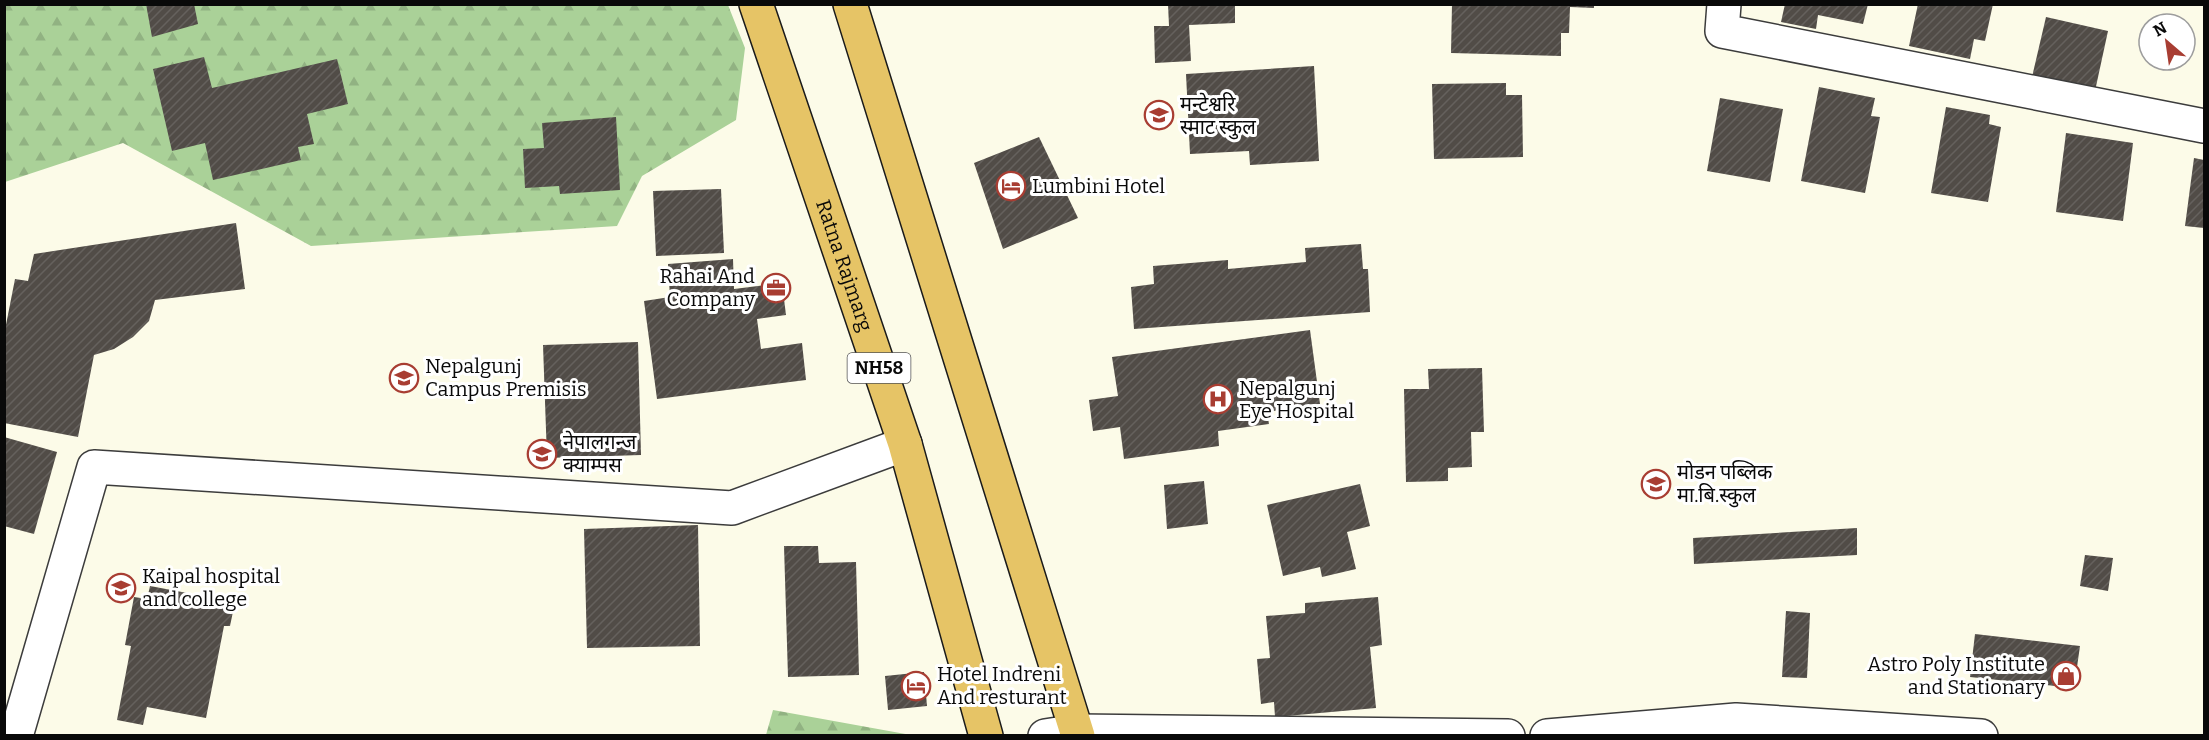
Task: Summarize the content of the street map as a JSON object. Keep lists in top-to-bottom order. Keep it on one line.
{"streets":{"highway":["Ratna Rajmarg","NH58"]},"places":{"school or university":["मन्टेश्वरि स्माट स्कुल","Nepalgunj Campus Premisis","नेपालगन्ज क्याम्पस","माेडन पब्लिक मा.बि.स्कुल","Kaipal hospital and college"],"hotel":["Lumbini Hotel","Hotel Indreni And resturant"],"office":["Rahai And Company"],"hospital":["Nepalgunj Eye Hospital"],"shop":["Astro Poly Institute and Stationary"]},"north":"top left"}
